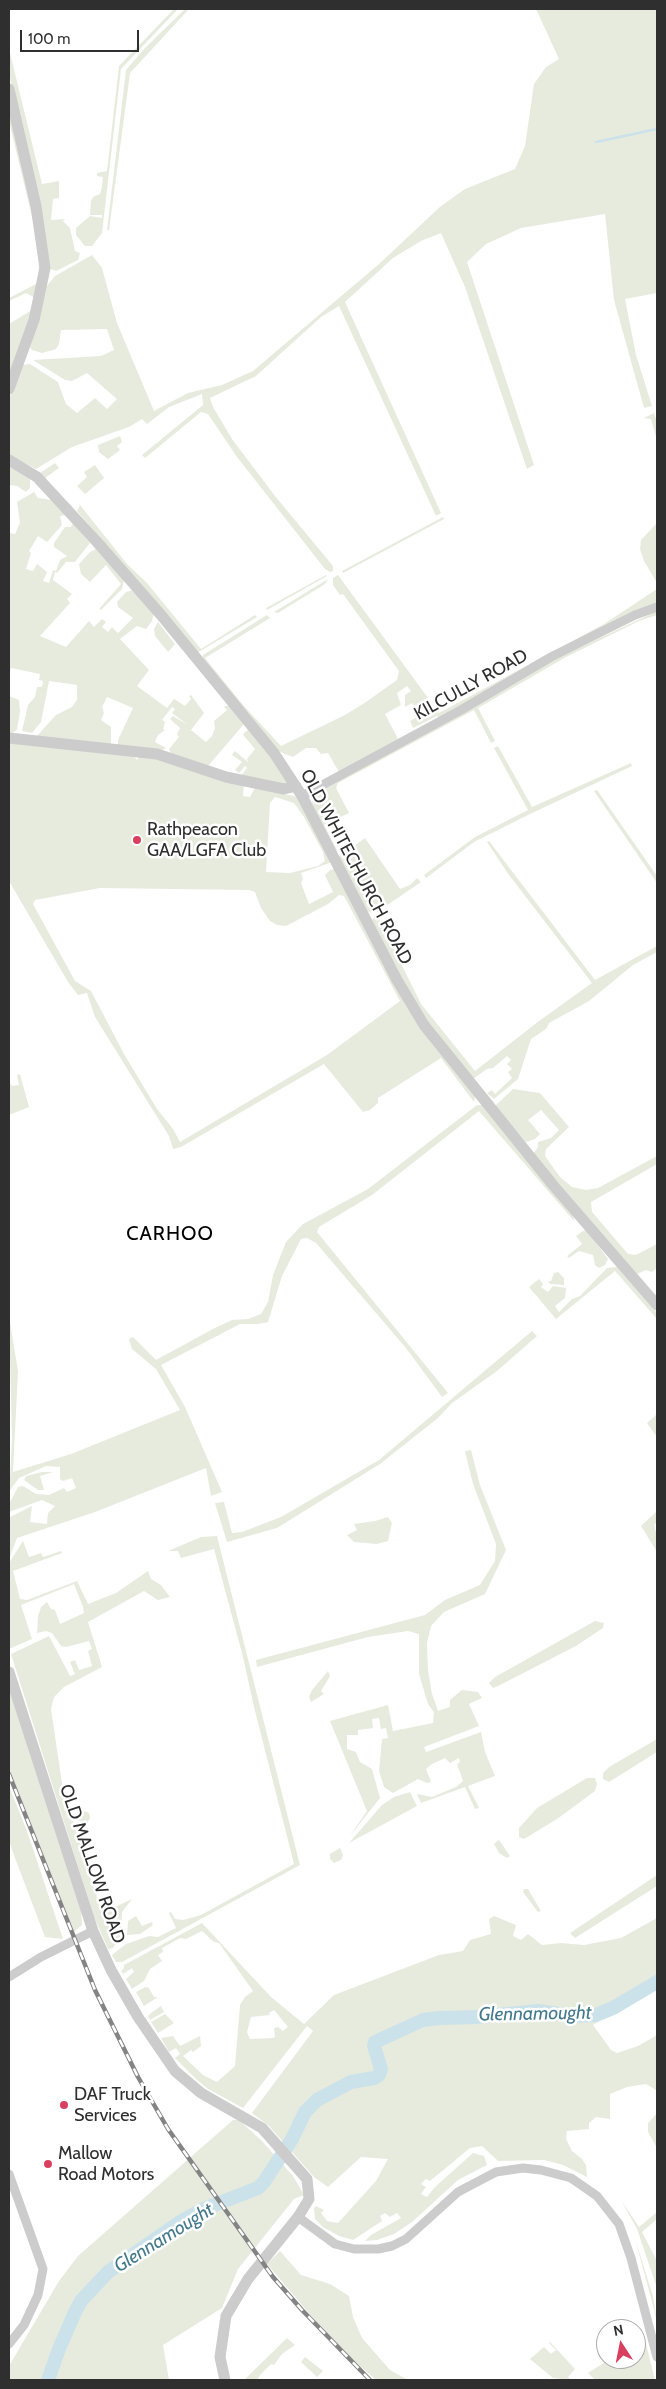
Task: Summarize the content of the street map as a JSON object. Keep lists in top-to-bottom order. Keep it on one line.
{"streets":{"street":["KILCULLY ROAD","OLD WHITECHURCH ROAD","OLD MALLOW ROAD"]},"crossings":[["KILCULLY ROAD","OLD WHITECHURCH ROAD"]],"districts":["CARHOO"],"water":["Glennamought"],"places":["Rathpeacon GAA/LGFA Club","DAF Truck Services","Mallow Road Motors"],"scale_bar":"100 m","north":"top"}
